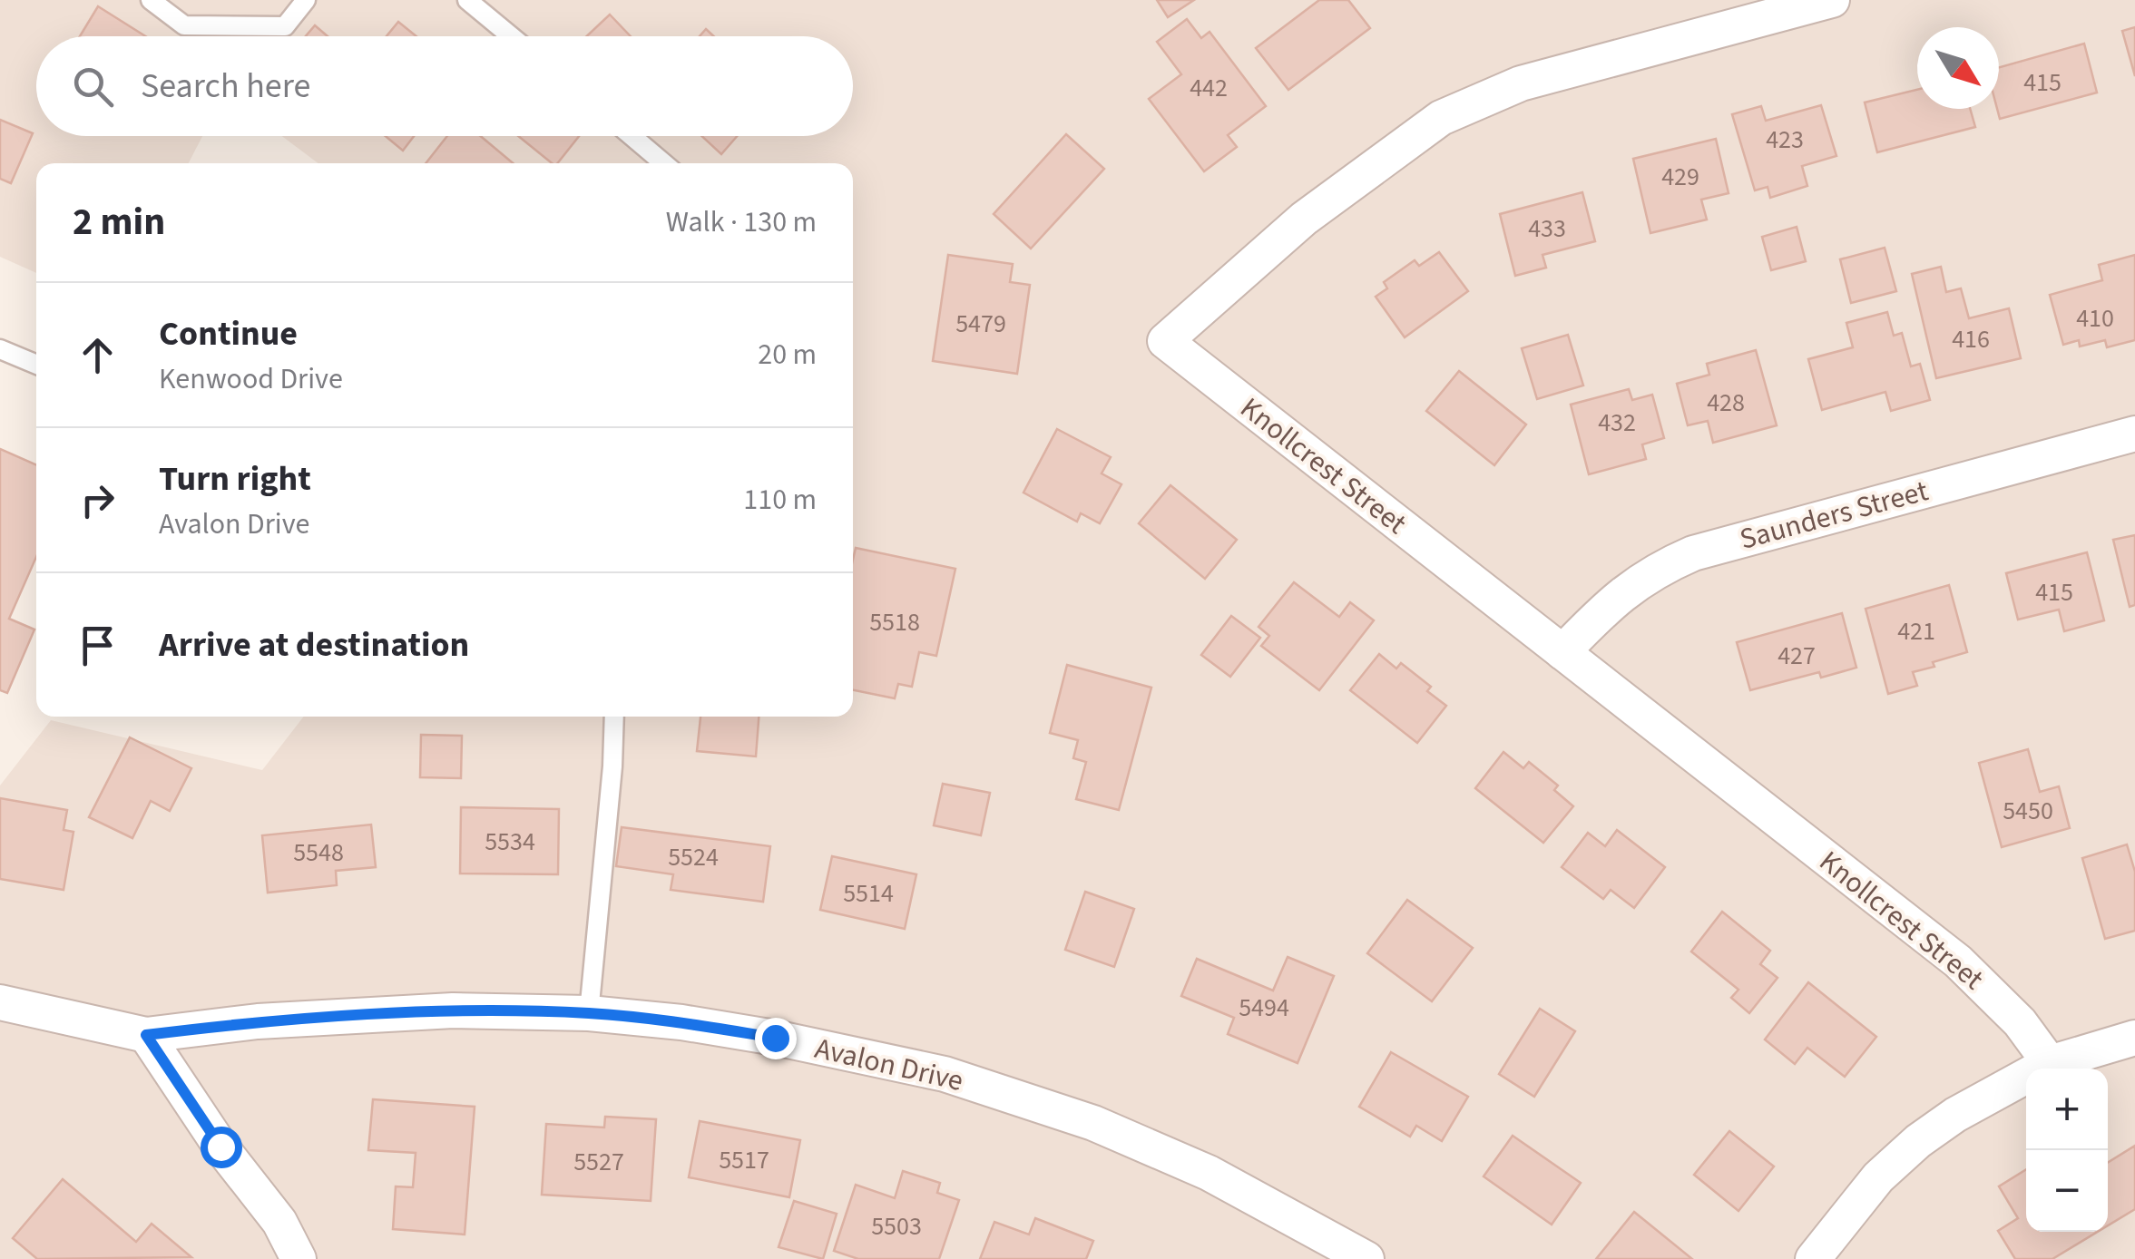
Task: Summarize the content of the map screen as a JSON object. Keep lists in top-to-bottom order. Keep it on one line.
{"streets":{"street":["Knollcrest Street","Saunders Street","Avalon Drive"]},"crossings":[["Knollcrest Street","Saunders Street"]],"house_numbers":["415","442","423","429","433","410","5479","416","428","432","415","5518","421","427","5450","5534","5548","5524","5514","5494","5517","5527","5503"],"north":"bottom right","page":{"search":"Search here","heading":["2 min","Walk · 130 m"],"list":[["Continue","Kenwood Drive","20 m"],["Turn right","Avalon Drive","110 m"],"Arrive at destination"],"map_buttons":["+","−"]}}
